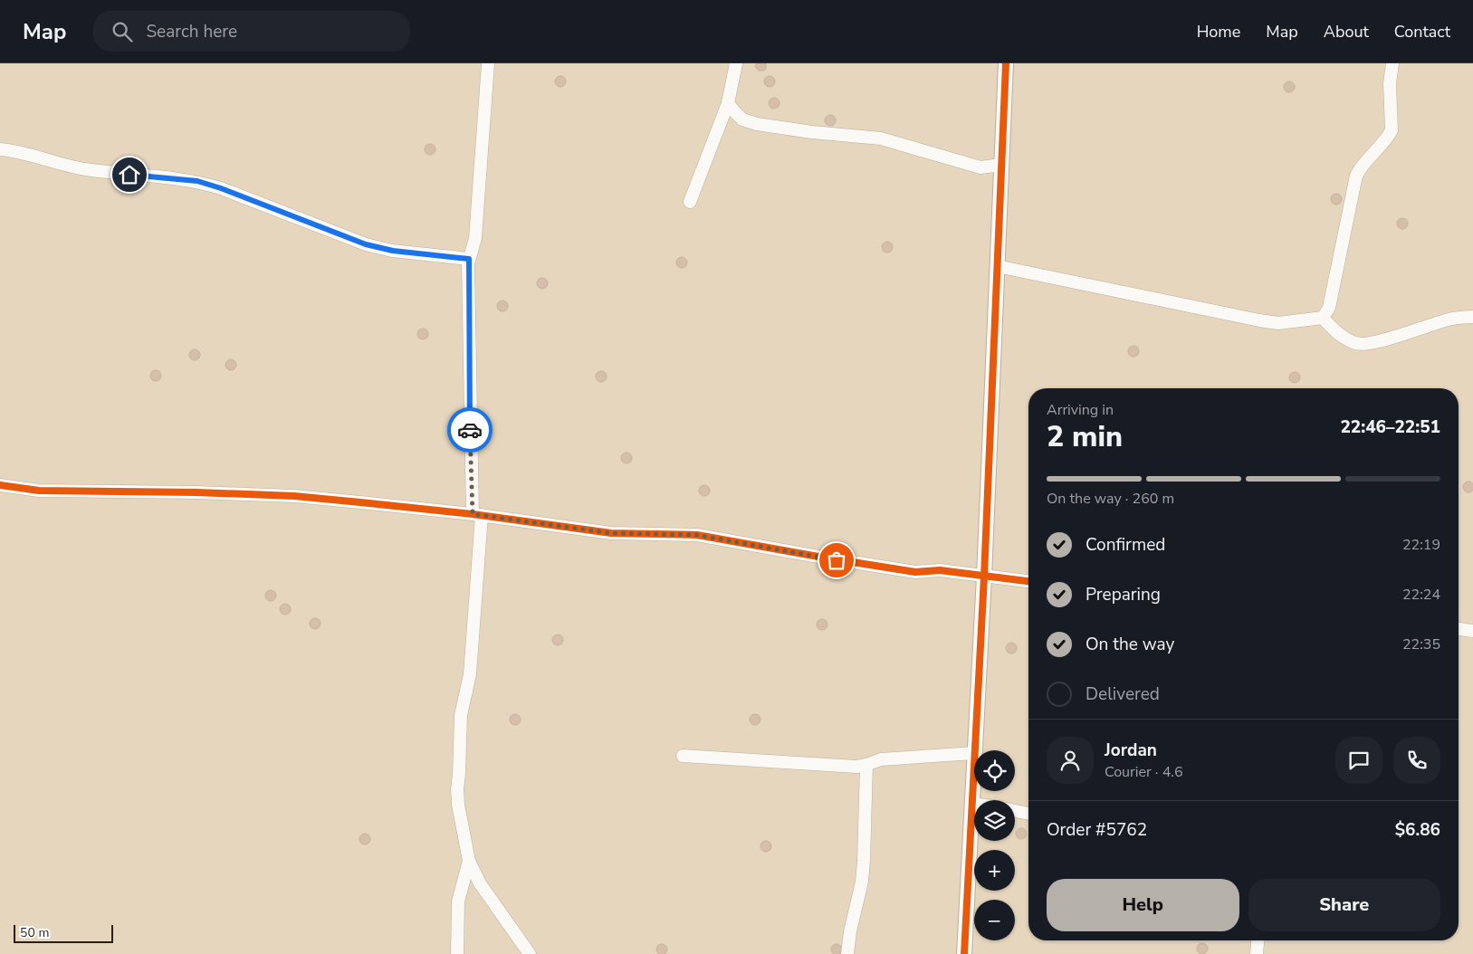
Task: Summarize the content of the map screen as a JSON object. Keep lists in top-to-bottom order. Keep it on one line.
{"scale_bar":"50 m","page":{"header":"Map","search":"Search here","nav":["Home","Map","About","Contact"],"heading":["2 min","Arriving in","22:46–22:51"],"panel":["Jordan","Courier · 4.6","Order #5762","$6.86"],"bar":"On the way · 260 m","list":[["Confirmed","22:19"],["Preparing","22:24"],["On the way","22:35"],"Delivered"],"map_buttons":["+","−"],"buttons":["Help","Share"],"scale":"50 m"}}
